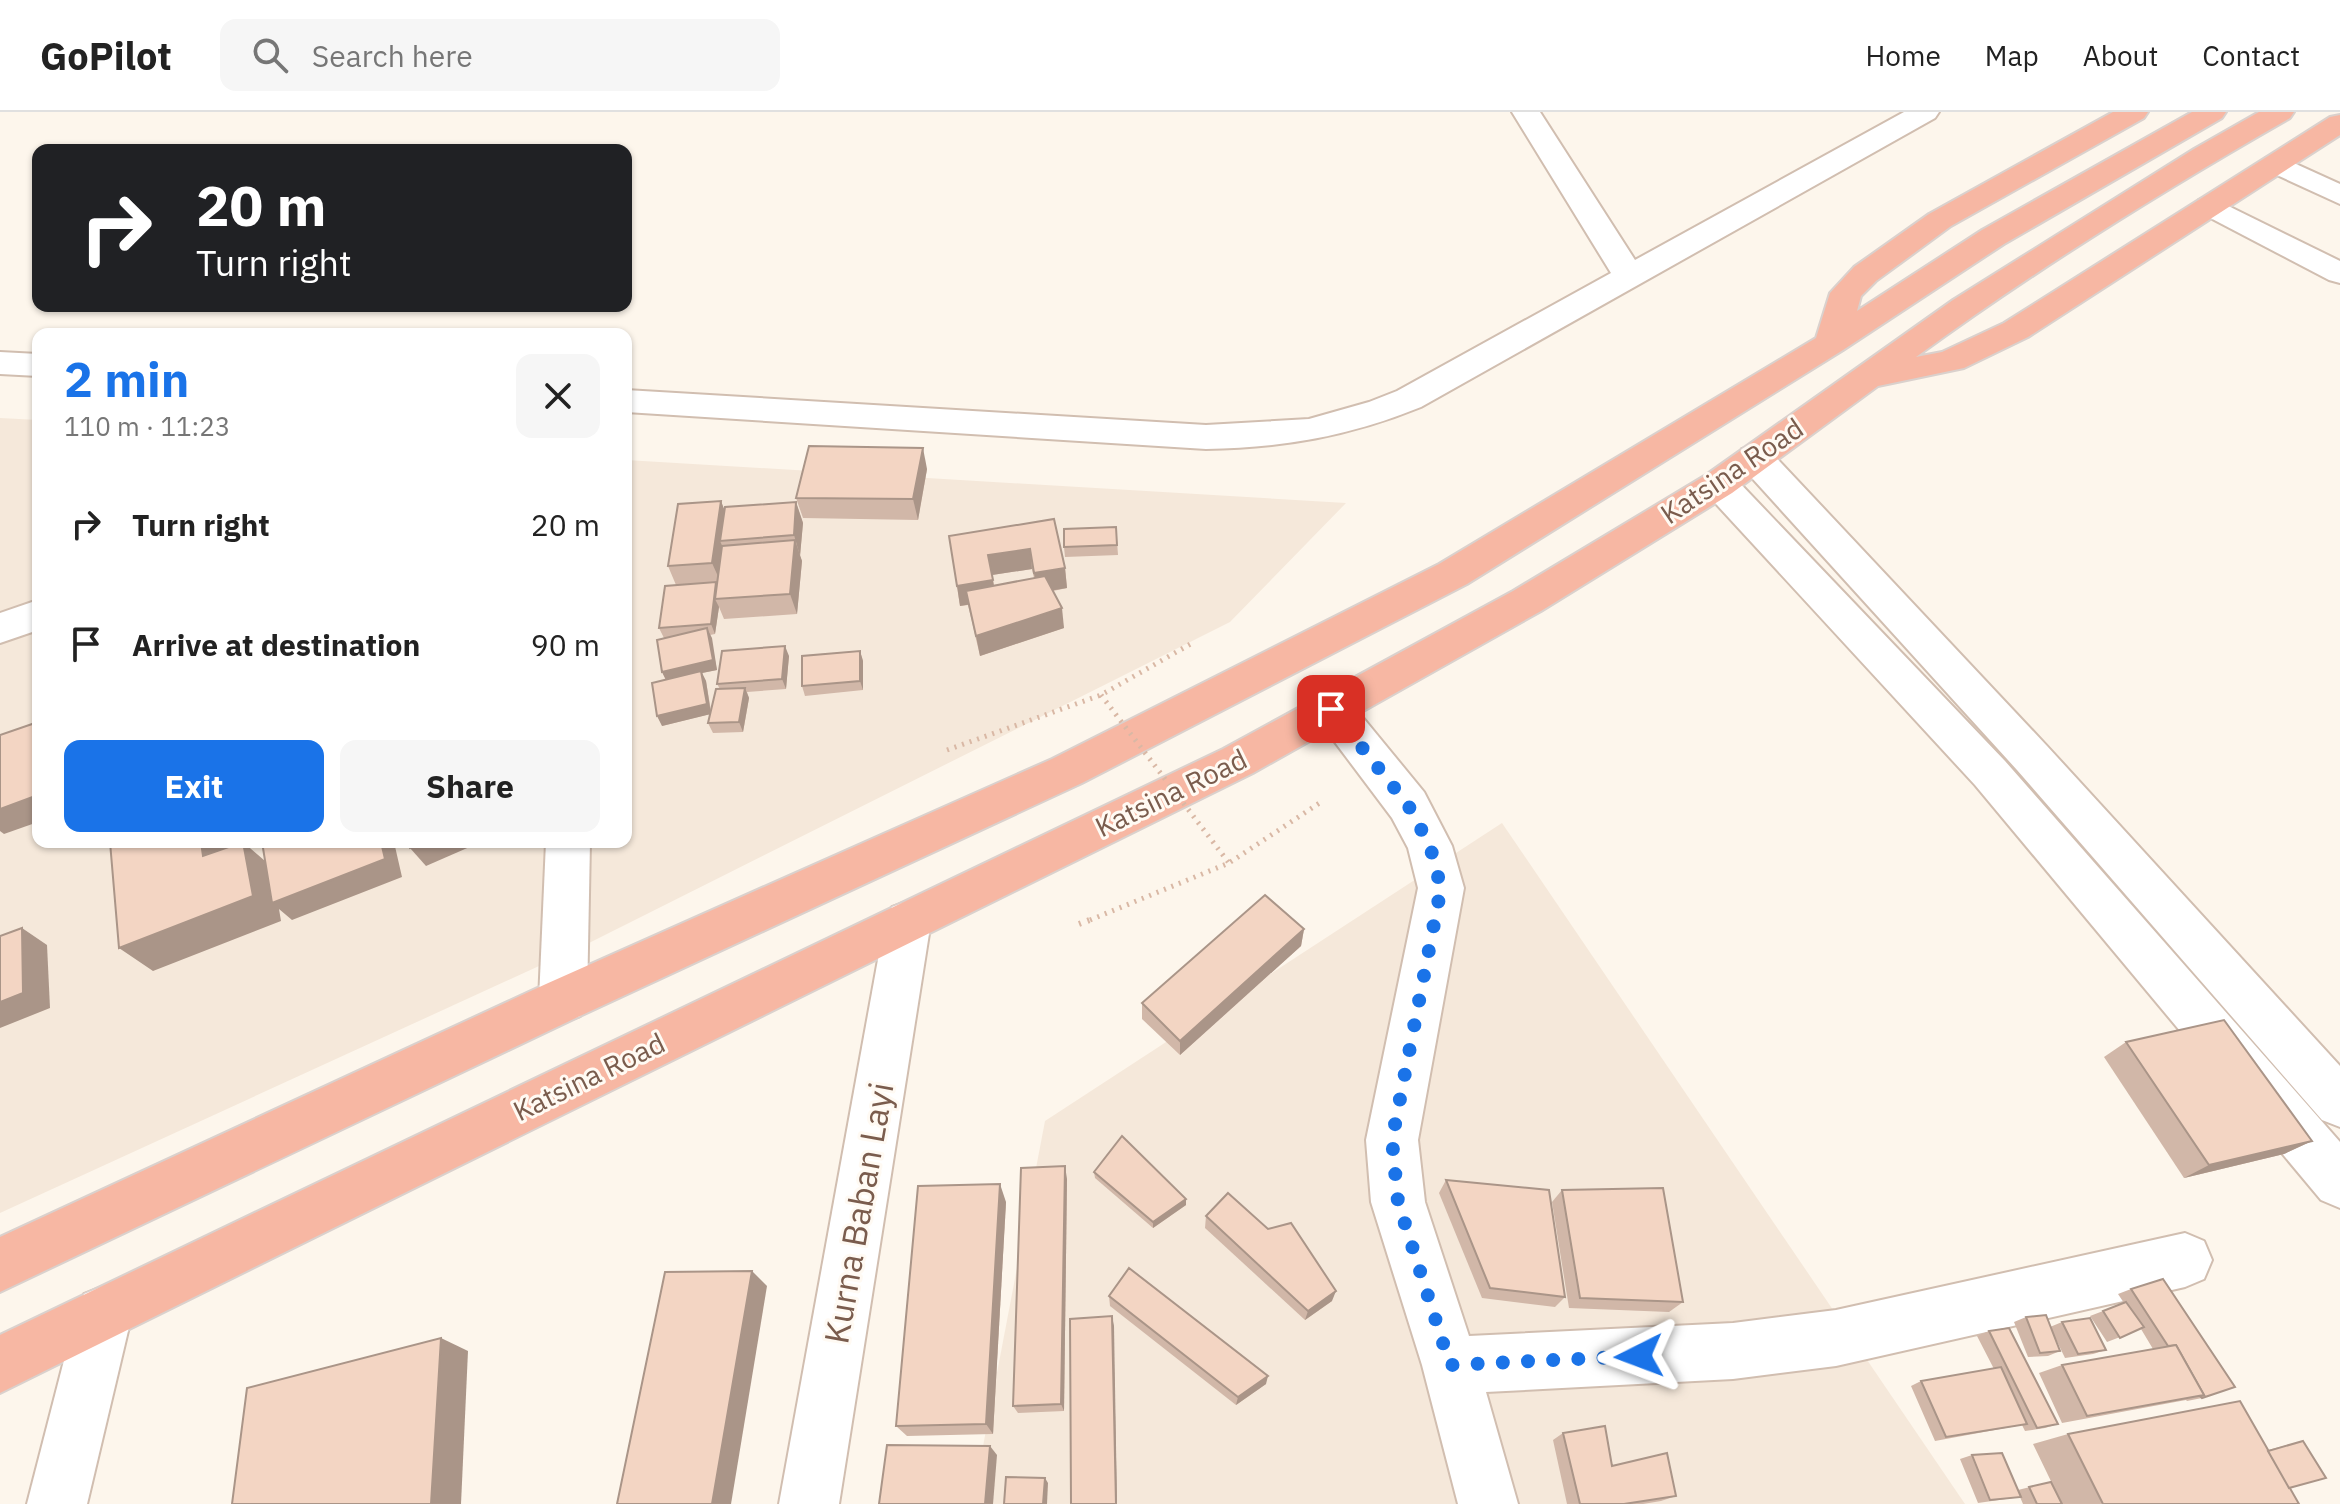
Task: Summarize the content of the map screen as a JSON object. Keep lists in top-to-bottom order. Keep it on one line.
{"streets":{"highway":["Katsina Road"],"street":["Kurna Baban Layi"]},"crossings":[["Katsina Road","Kurna Baban Layi"]],"page":{"header":"GoPilot","search":"Search here","nav":["Home","Map","About","Contact"],"turn":["20 m","Turn right"],"heading":["2 min","110 m · 11:23"],"list":[{"name":"Turn right","value":"20 m"},{"name":"Arrive at destination","value":"90 m"}],"buttons":["Exit","Share"]}}
